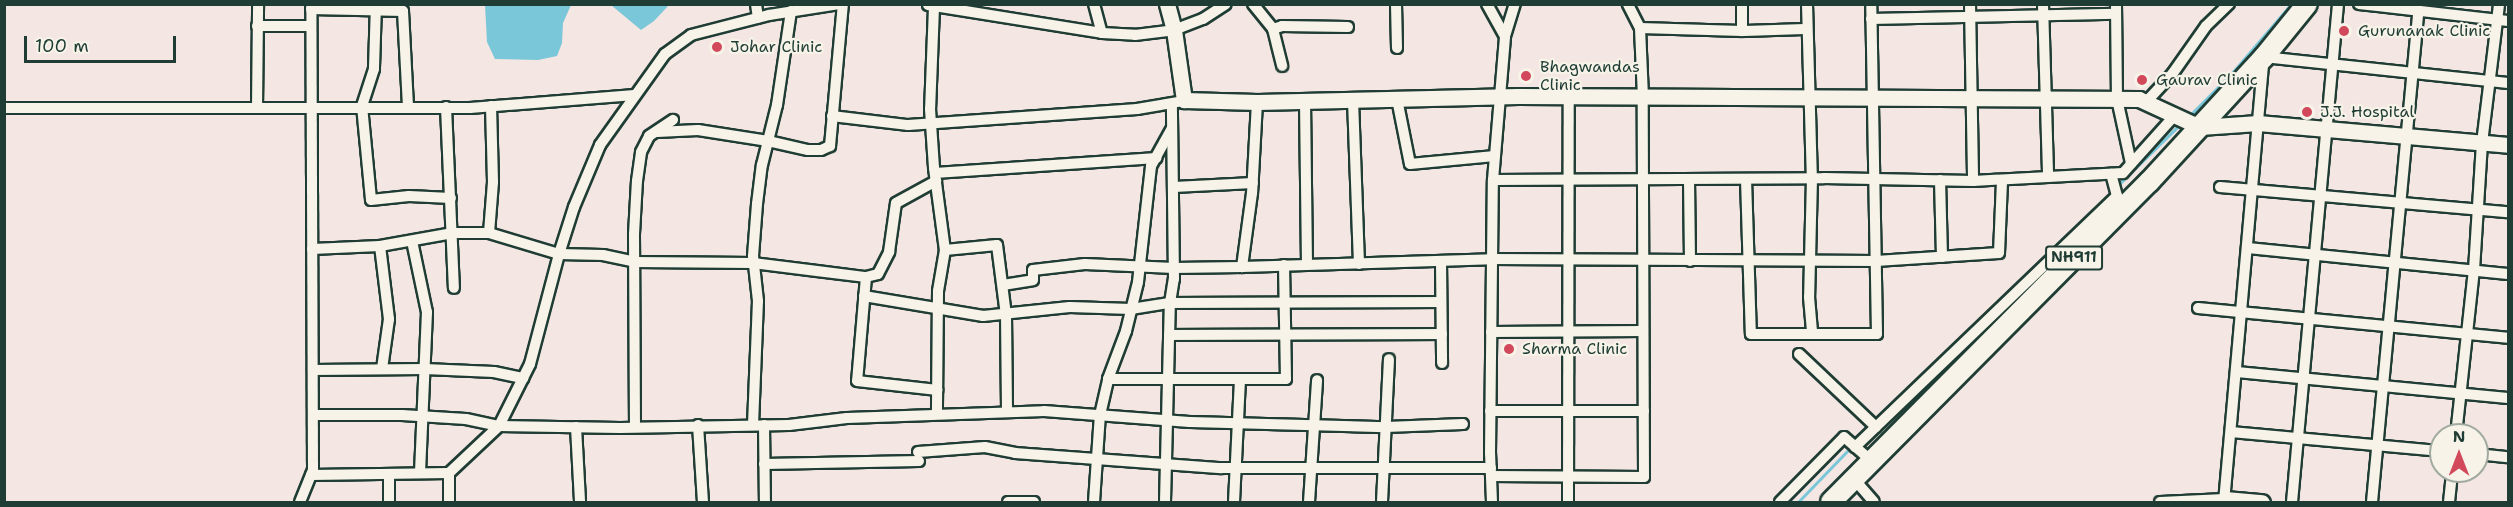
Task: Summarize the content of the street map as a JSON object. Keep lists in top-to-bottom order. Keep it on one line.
{"streets":{"highway":["NH911"]},"places":["Gurunanak Clinic","Johar Clinic","Bhagwandas Clinic","Gaurav Clinic","J.J. Hospital","Sharma Clinic"],"scale_bar":"100 m","north":"top"}
